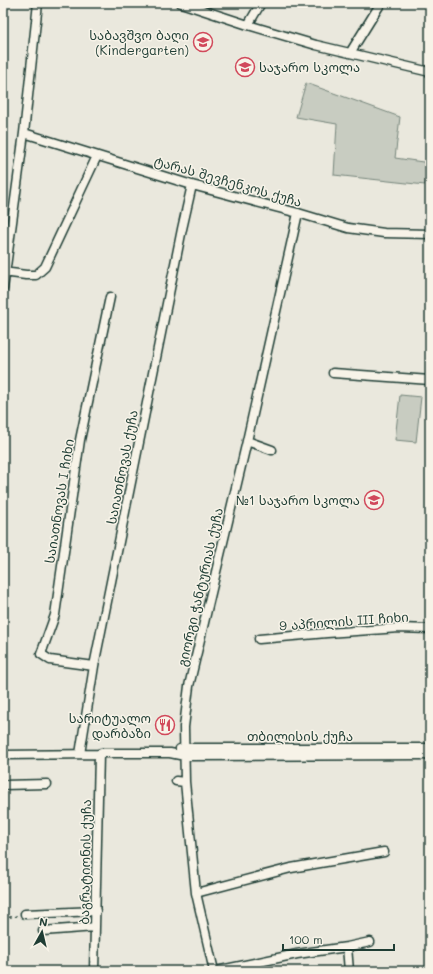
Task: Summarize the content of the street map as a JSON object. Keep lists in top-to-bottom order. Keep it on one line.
{"streets":{"street":["ტარას შევჩენკოს ქუჩა","საიათნოვას ქუჩა","საიათნოვას I ჩიხი","გიორგი ჭანტურიას ქუჩა","9 აპრილის III ჩიხი","თბილისის ქუჩა","ბაგრატიონის ქუჩა"]},"crossings":[["ტარას შევჩენკოს ქუჩა","საიათნოვას ქუჩა"],["ტარას შევჩენკოს ქუჩა","გიორგი ჭანტურიას ქუჩა"],["საიათნოვას ქუჩა","საიათნოვას I ჩიხი"],["საიათნოვას ქუჩა","თბილისის ქუჩა"],["გიორგი ჭანტურიას ქუჩა","თბილისის ქუჩა"],["თბილისის ქუჩა","ბაგრატიონის ქუჩა"]],"places":{"school or university":["საბავშვო ბაღი (Kindergarten)","საჯარო სკოლა","№1 საჯარო სკოლა"],"restaurant":["სარიტუალო დარბაზი"]},"scale_bar":"100 m","north":"top"}
